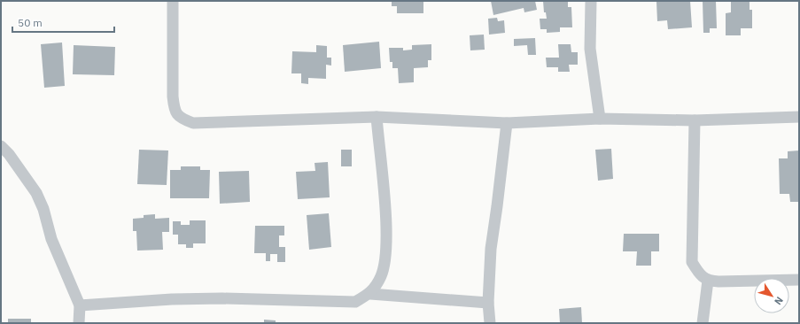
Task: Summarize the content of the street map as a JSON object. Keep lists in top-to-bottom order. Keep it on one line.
{"scale_bar":"50 m","north":"bottom right"}
